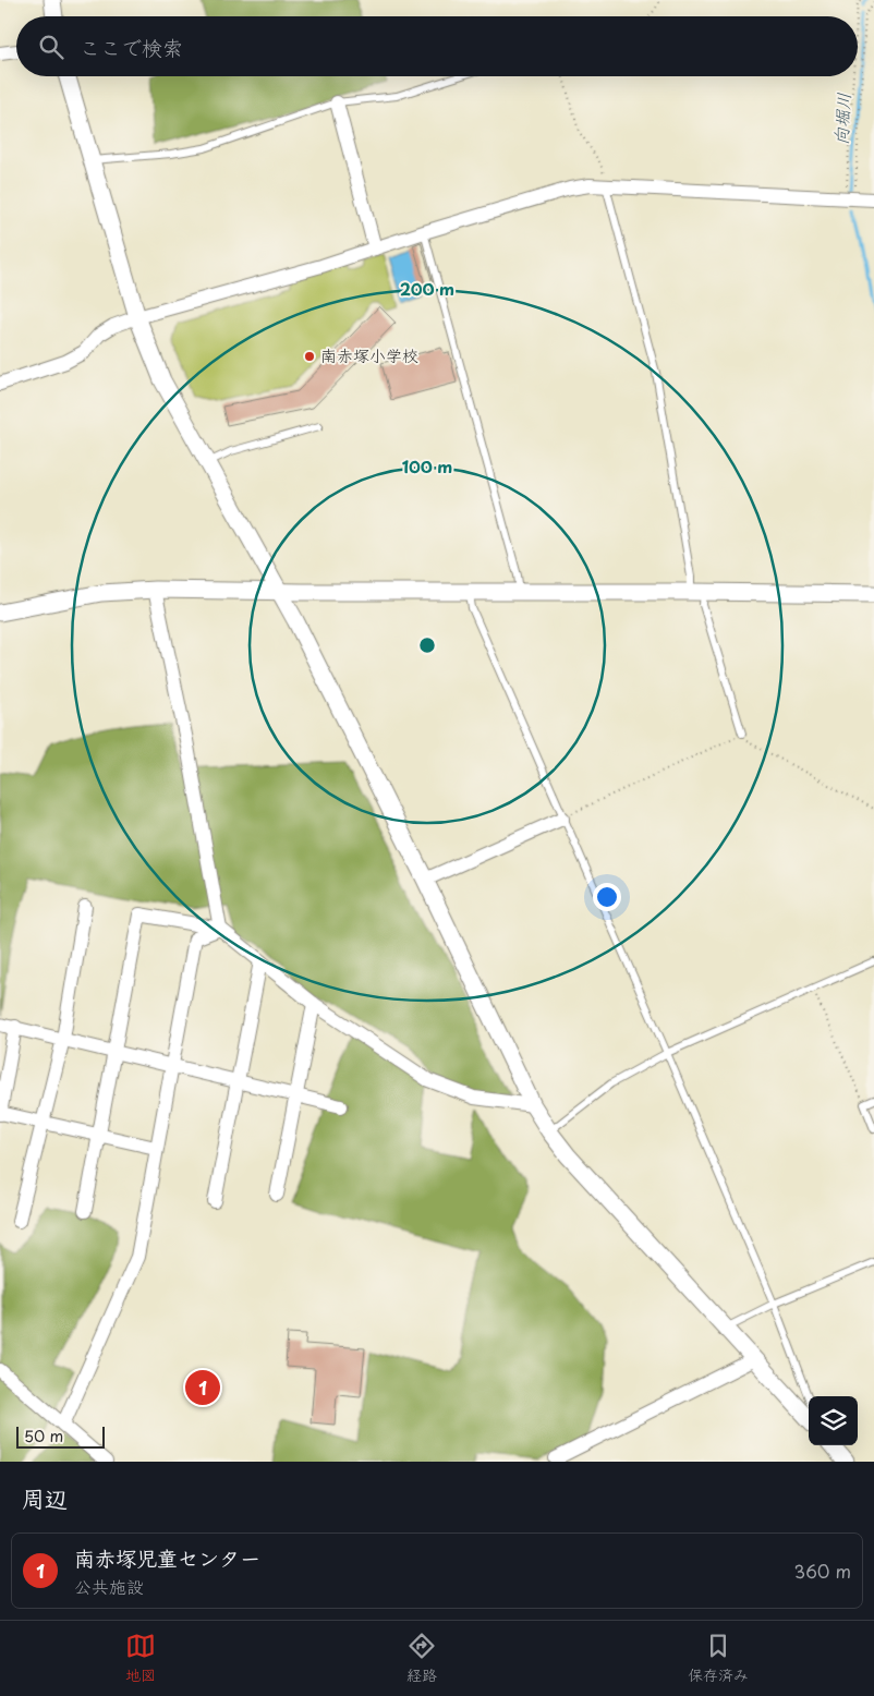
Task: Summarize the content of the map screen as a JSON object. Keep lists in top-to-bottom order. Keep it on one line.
{"water":["向堀川"],"places":["南赤塚小学校"],"scale_bar":"50 m","page":{"search":"ここで検索","pins":"1","scale":"50 m","heading":"周辺","list":[{"mark":"1","name":"南赤塚児童センター","note":"公共施設","value":"360 m"}],"nav":["地図","経路","保存済み"]},"rings":["200 m","100 m"]}
